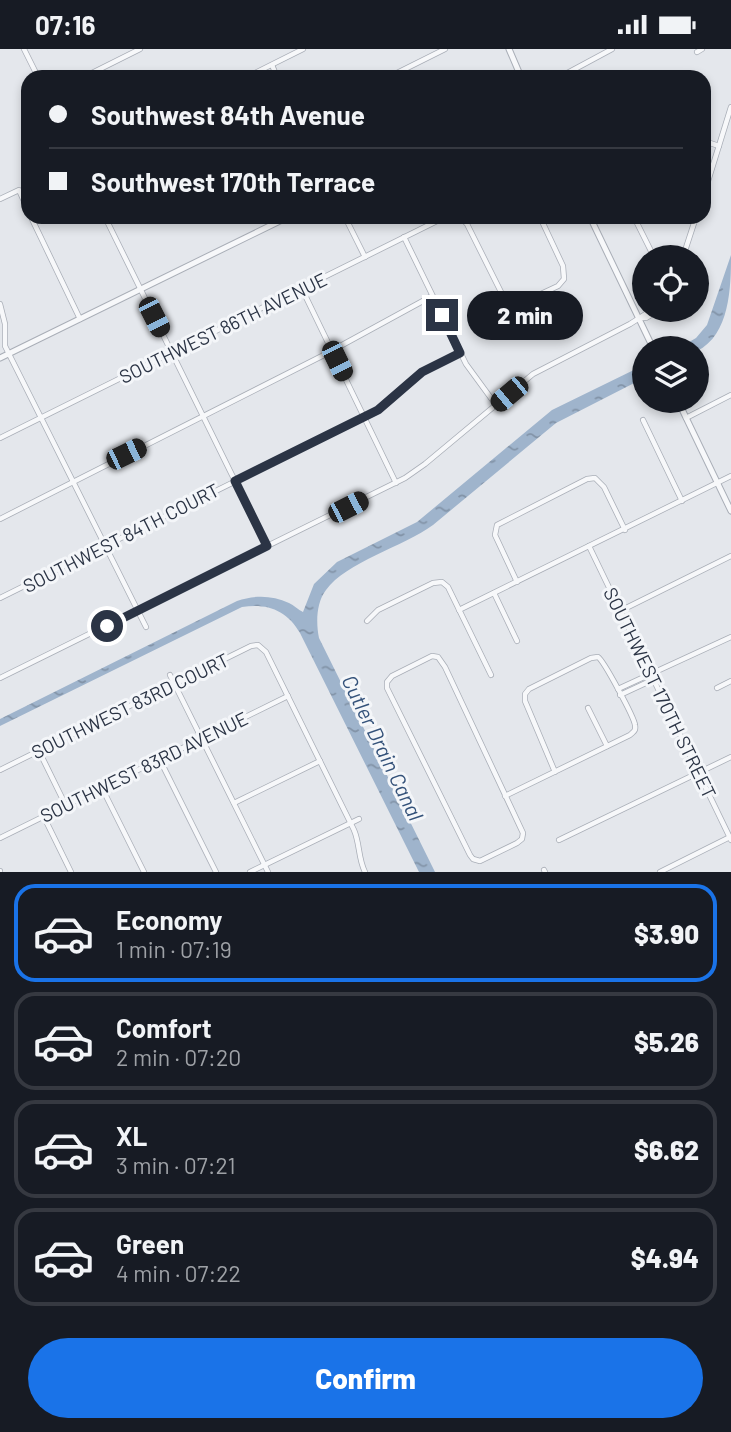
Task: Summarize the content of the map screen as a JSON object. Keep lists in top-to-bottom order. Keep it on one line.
{"streets":{"street":["SOUTHWEST 86TH AVENUE","SOUTHWEST 84TH COURT","SOUTHWEST 170TH STREET","SOUTHWEST 83RD COURT","SOUTHWEST 83RD AVENUE"]},"crossings":[["SOUTHWEST 83RD COURT","SOUTHWEST 83RD AVENUE"]],"water":["Cutler Drain Canal"],"page":{"status":"07:16","banner":["Southwest 84th Avenue","Southwest 170th Terrace"],"bubble":"2 min","list":[{"name":"Economy","note":"1 min · 07:19","value":"$3.90"},{"name":"Comfort","note":"2 min · 07:20","value":"$5.26"},{"name":"XL","note":"3 min · 07:21","value":"$6.62"},{"name":"Green","note":"4 min · 07:22","value":"$4.94"}],"buttons":"Confirm"}}
